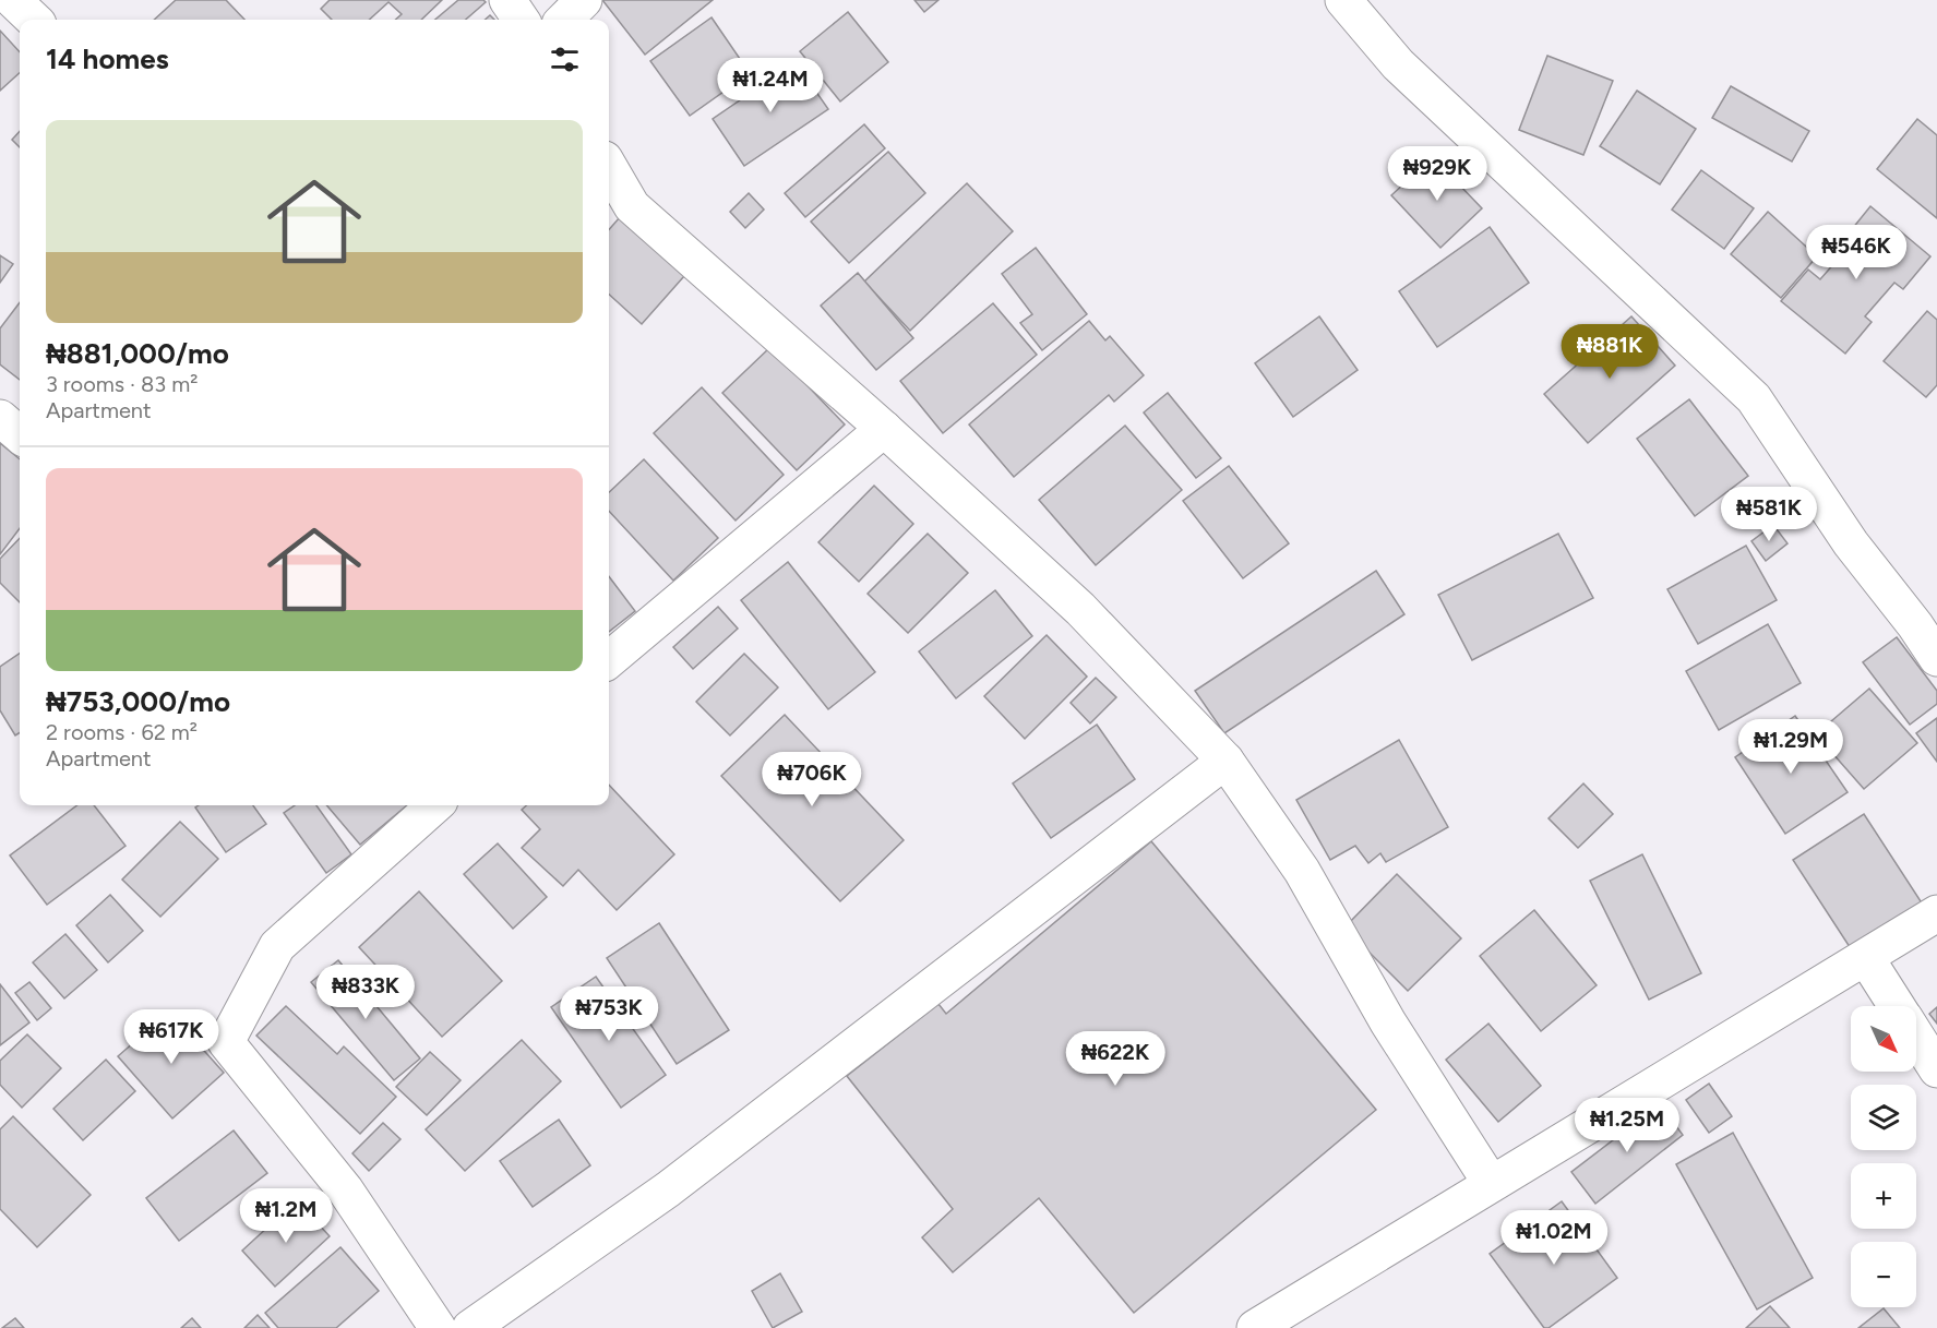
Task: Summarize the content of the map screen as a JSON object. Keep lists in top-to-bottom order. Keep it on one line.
{"north":"bottom right","page":{"heading":"14 homes","price":["₦1.24M","₦929K","₦546K","₦881K","₦581K","₦1.29M","₦706K","₦833K","₦753K","₦617K","₦622K","₦1.25M","₦1.2M","₦1.02M"],"list":[{"name":"₦881,000/mo","note":"3 rooms · 83 m² · Apartment"},{"name":"₦753,000/mo","note":"2 rooms · 62 m² · Apartment"}],"map_buttons":["+","−"]}}
